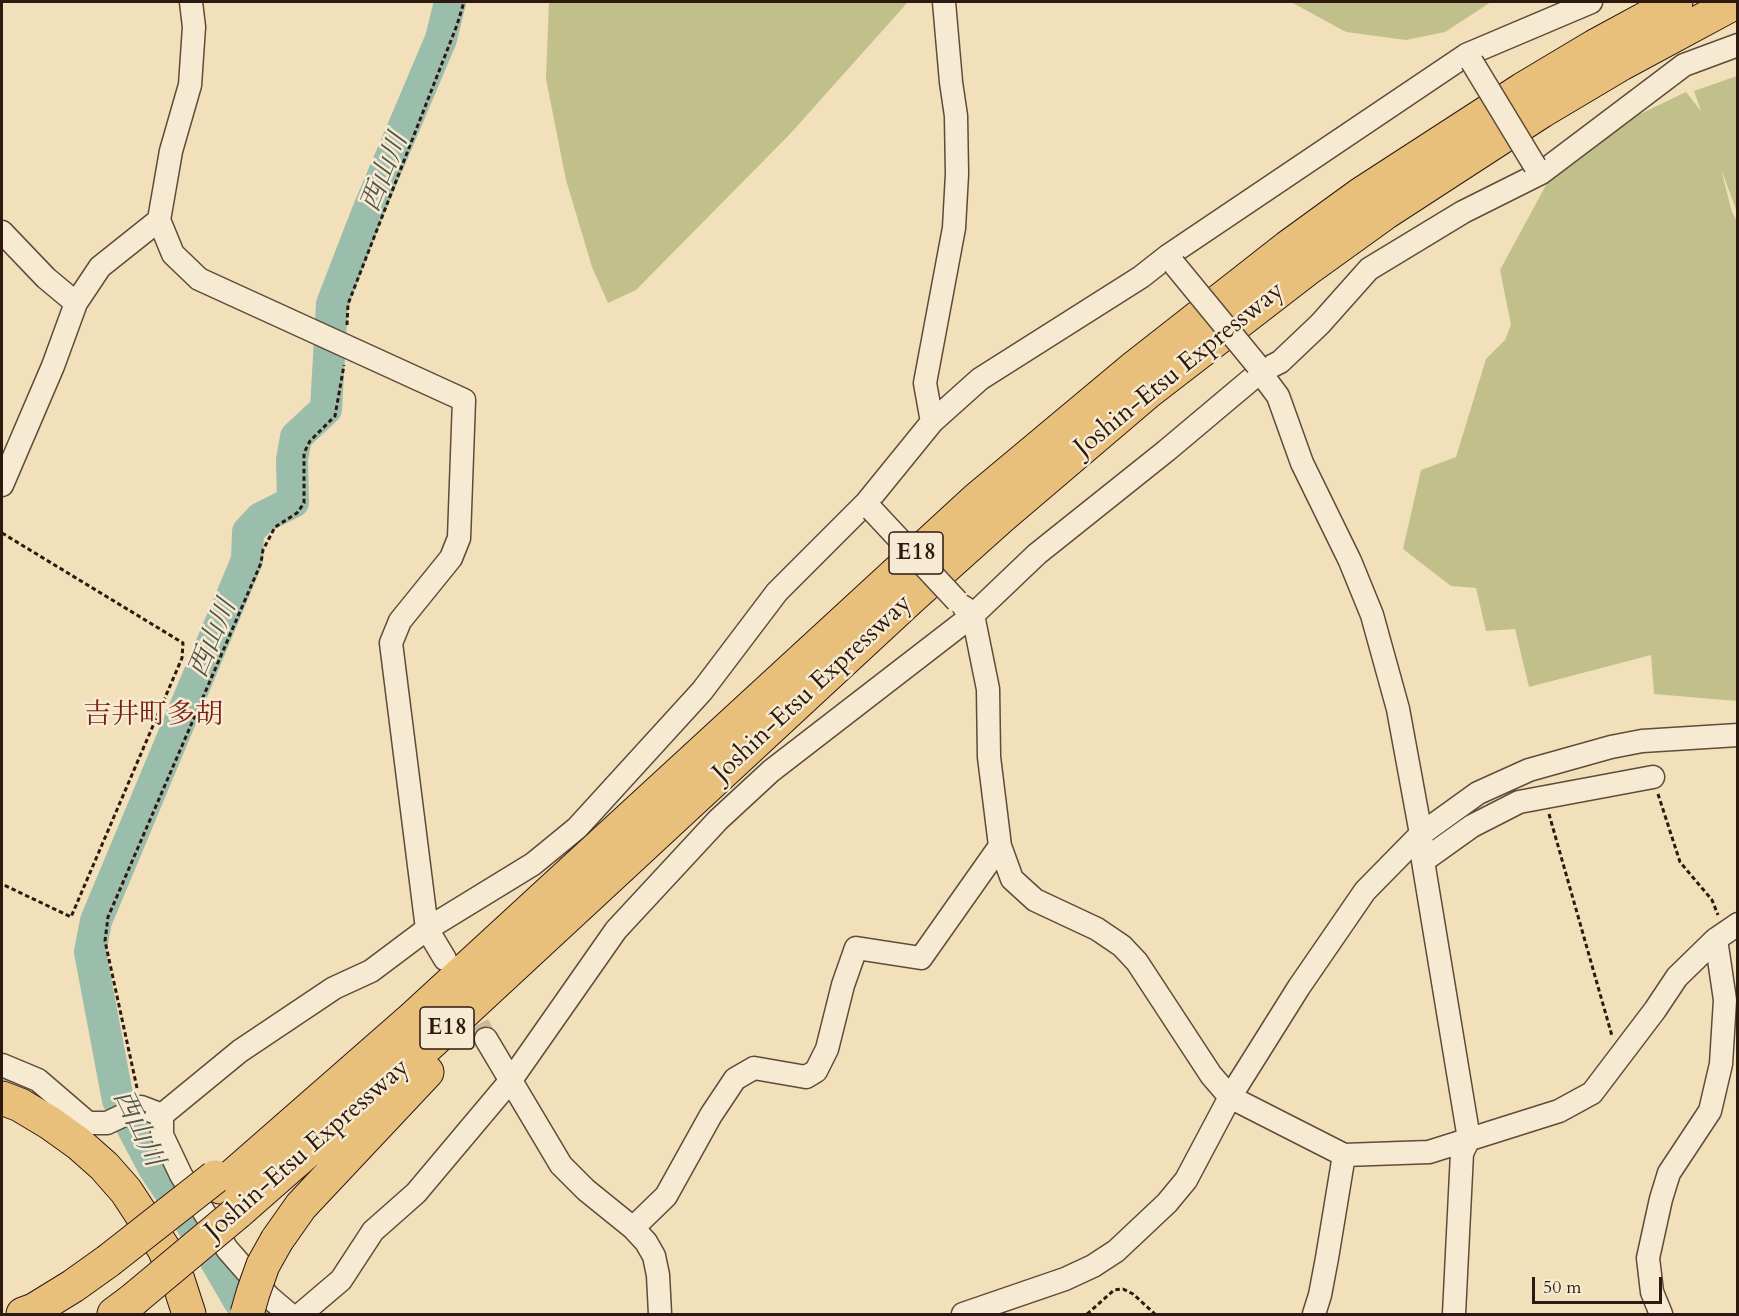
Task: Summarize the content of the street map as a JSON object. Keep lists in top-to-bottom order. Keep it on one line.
{"streets":{"highway":["Joshin-Etsu Expressway","E18"]},"districts":["吉井町多胡"],"water":["西山川"],"scale_bar":"50 m"}
